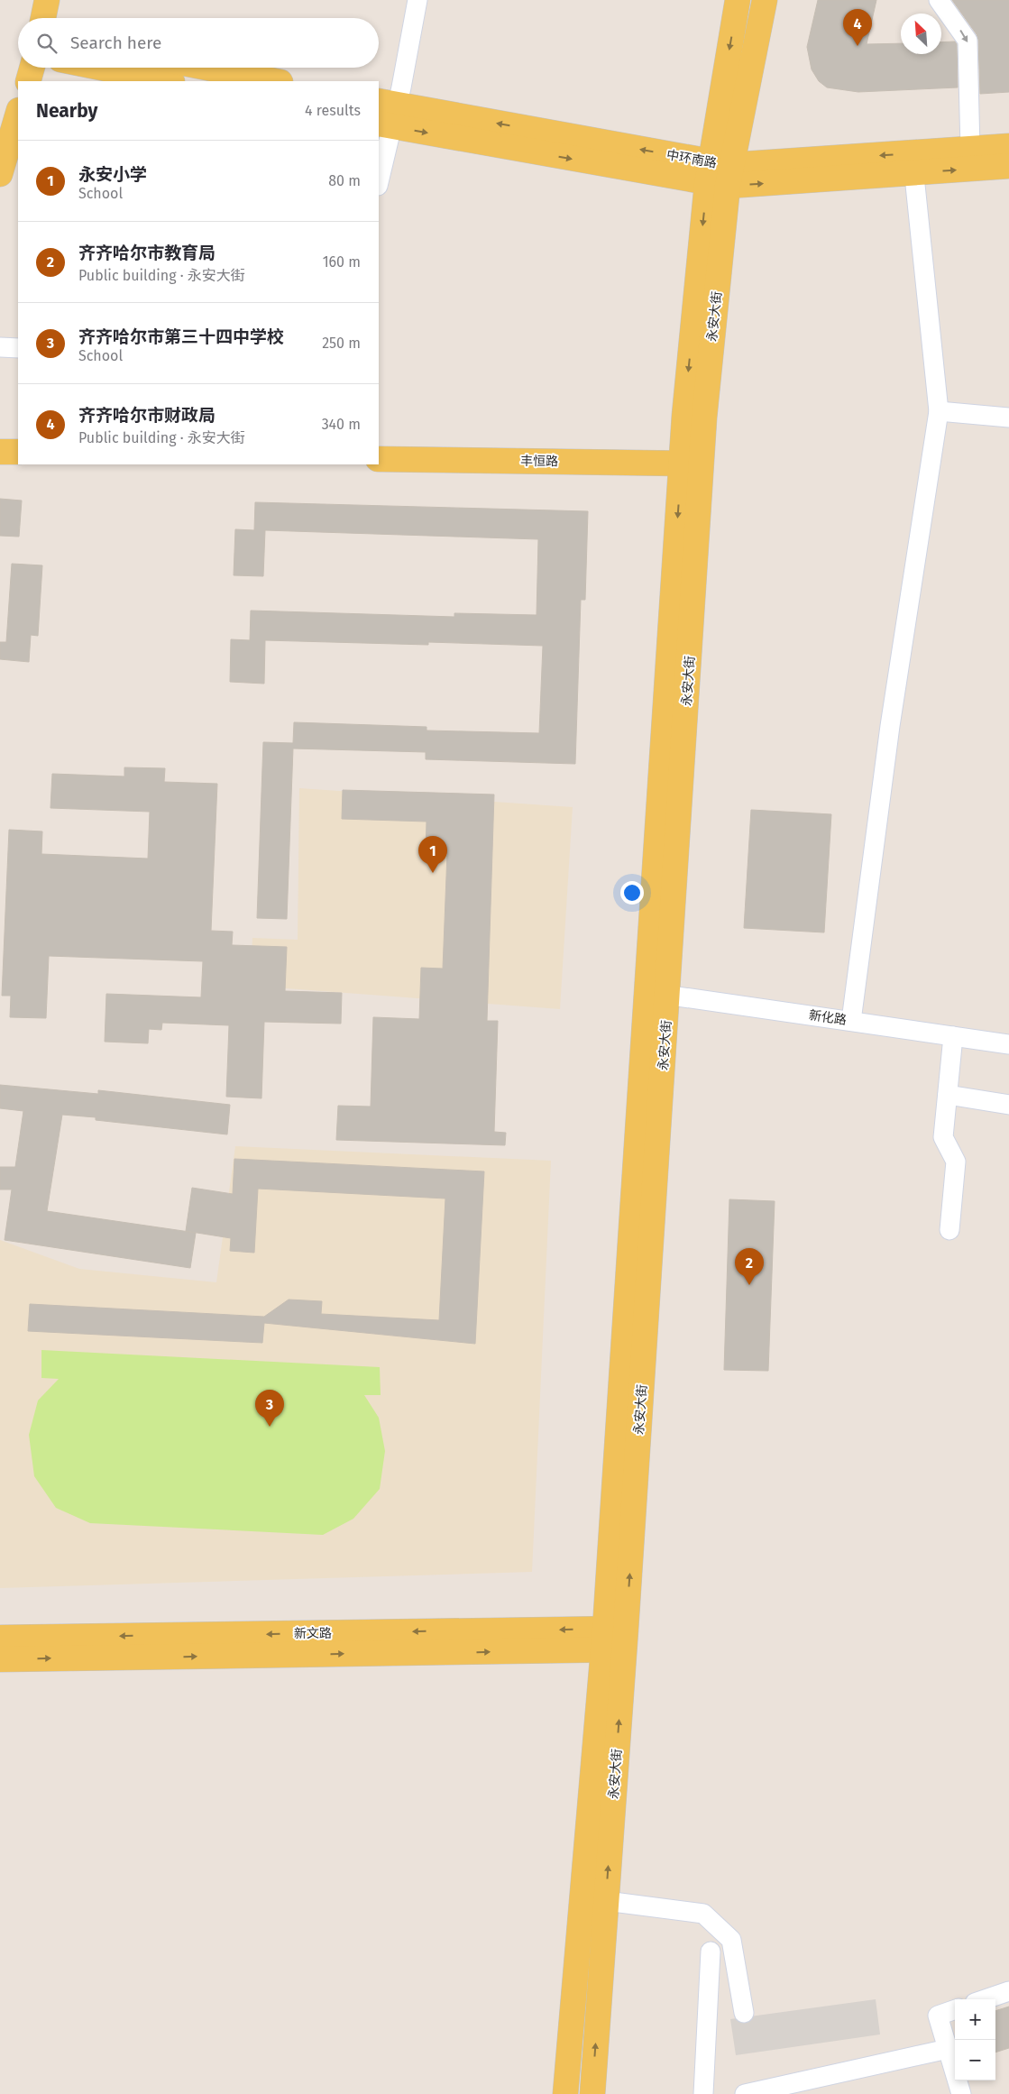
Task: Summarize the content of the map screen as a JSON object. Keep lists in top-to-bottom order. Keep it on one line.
{"streets":{"main road":["中环南路","永安大街","丰恒路","新文路"],"street":["新化路"]},"crossings":[["中环南路","永安大街"],["永安大街","丰恒路"],["永安大街","新化路"],["永安大街","新文路"]],"north":"top left","page":{"pins":["4","1","2","3"],"search":"Search here","heading":["Nearby","4 results"],"list":[{"mark":"1","name":"永安小学","note":"School","value":"80 m"},{"mark":"2","name":"齐齐哈尔市教育局","note":"Public building · 永安大街","value":"160 m"},{"mark":"3","name":"齐齐哈尔市第三十四中学校","note":"School","value":"250 m"},{"mark":"4","name":"齐齐哈尔市财政局","note":"Public building · 永安大街","value":"340 m"}],"map_buttons":["+","−"]}}
